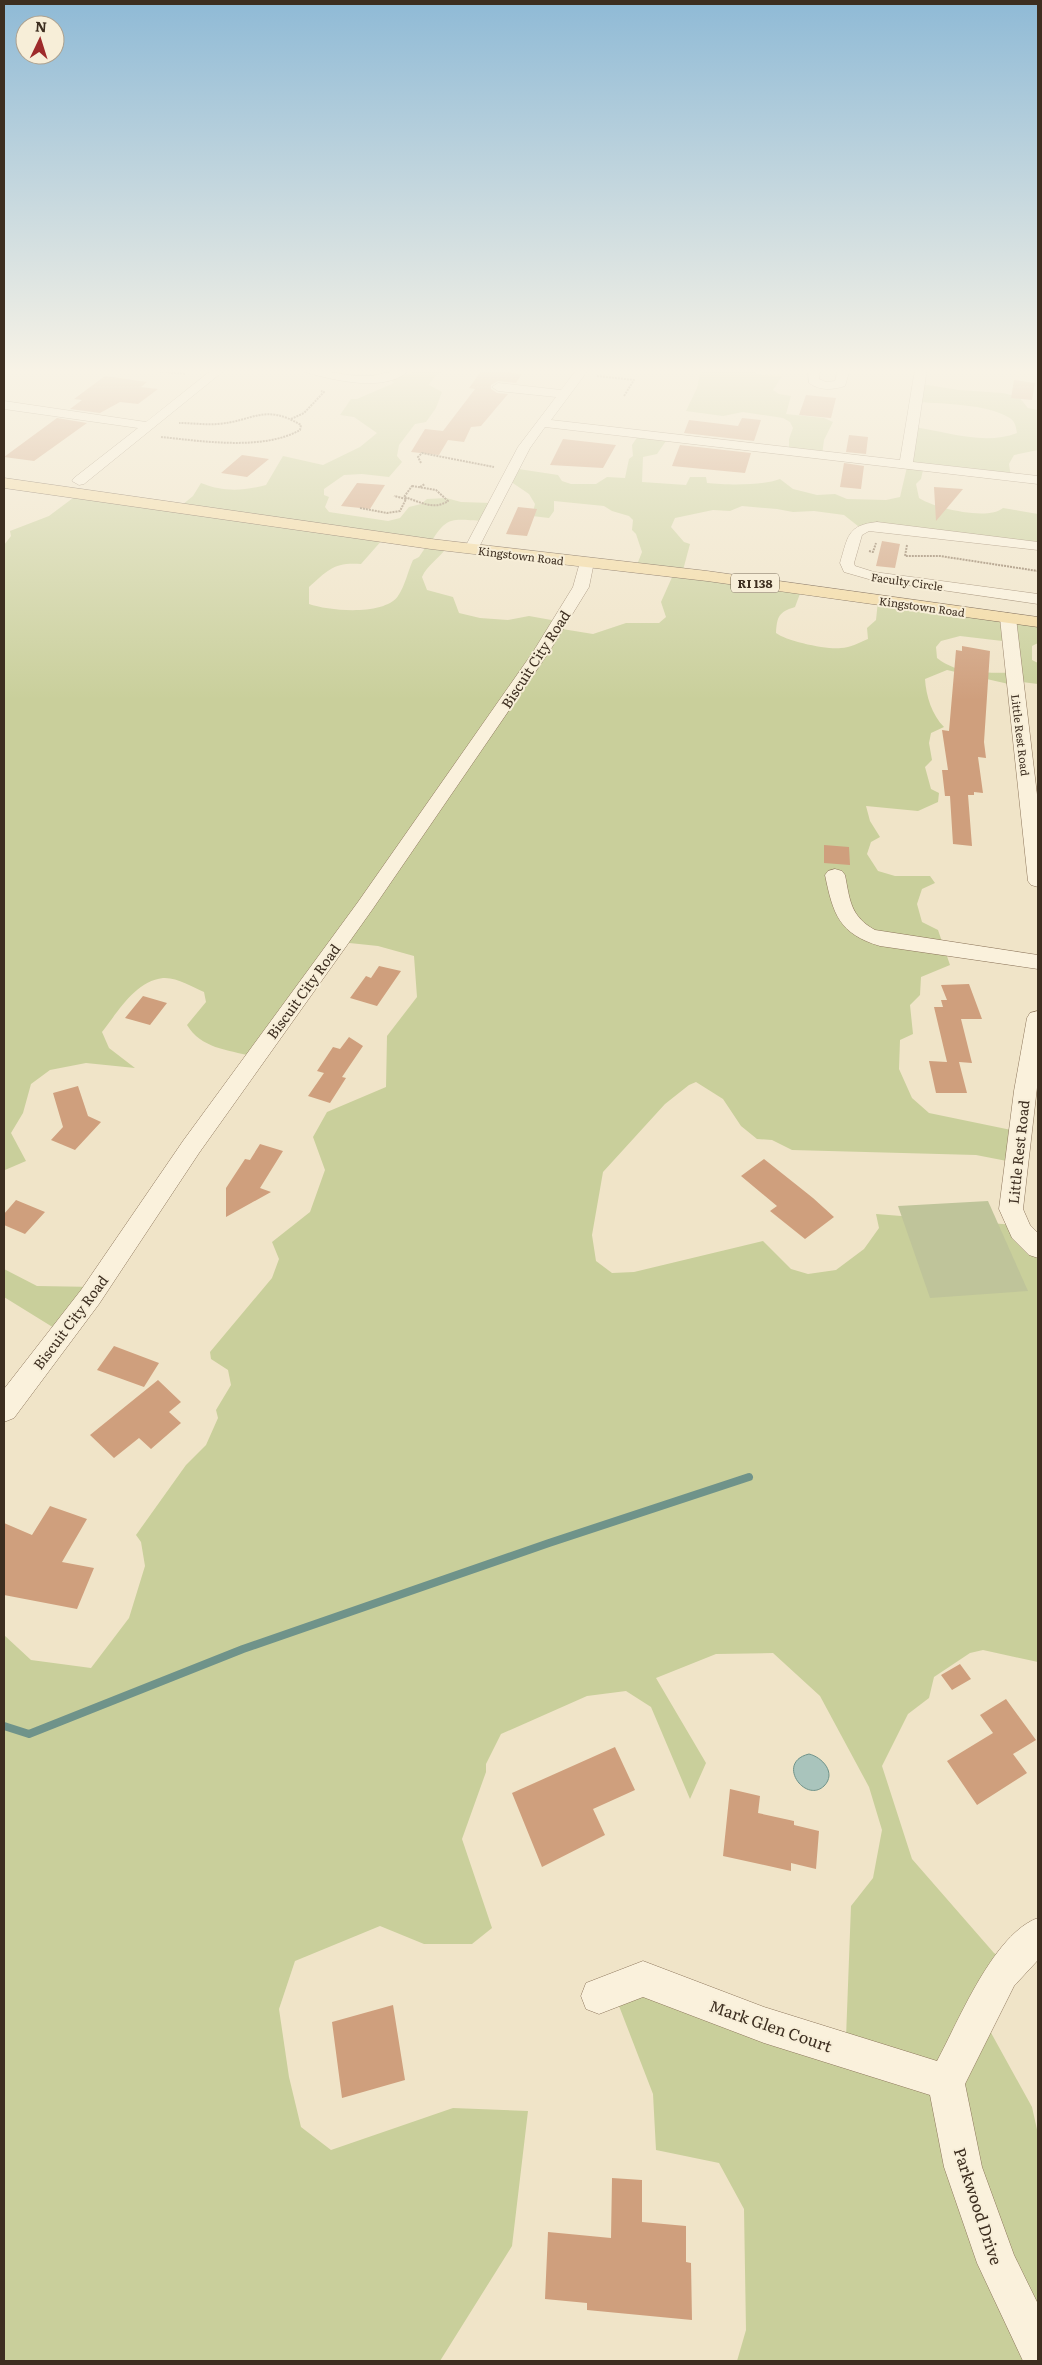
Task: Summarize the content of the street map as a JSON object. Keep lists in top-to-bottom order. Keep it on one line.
{"streets":{"main road":["Kingstown Road","RI 138"],"street":["Faculty Circle","Biscuit City Road","Little Rest Road","Mark Glen Court","Parkwood Drive"]},"crossings":[["Kingstown Road","Biscuit City Road"],["Kingstown Road","Little Rest Road"],["Mark Glen Court","Parkwood Drive"]],"north":"top"}
